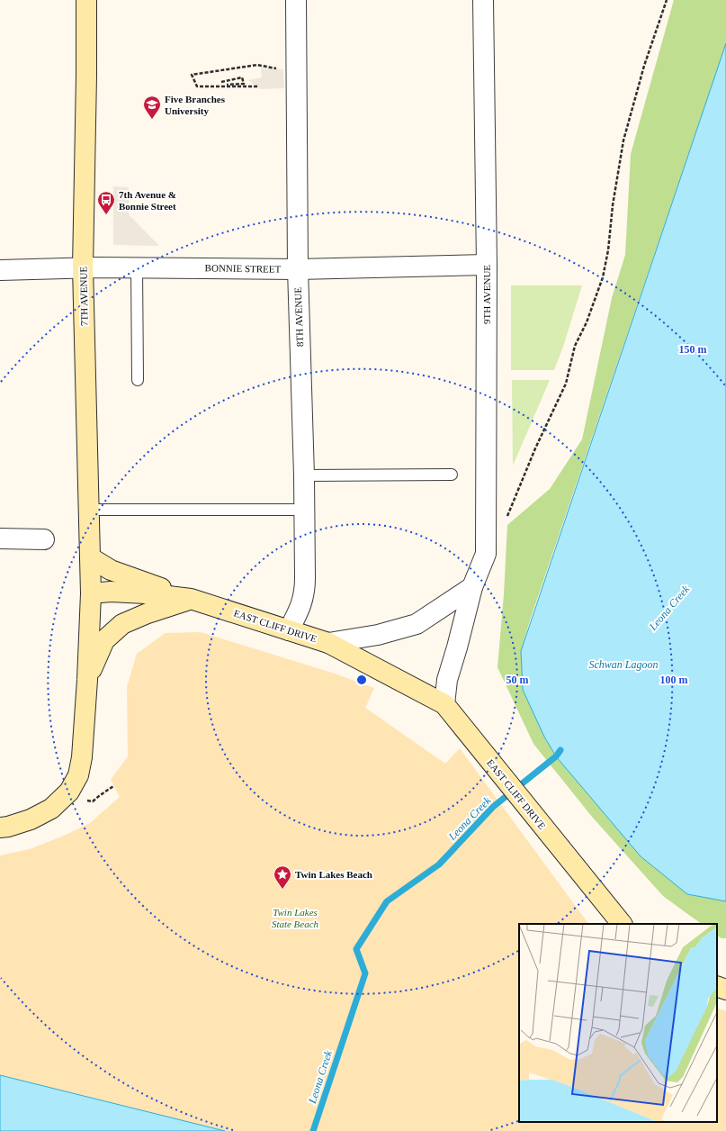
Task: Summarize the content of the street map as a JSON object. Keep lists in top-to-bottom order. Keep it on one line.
{"streets":{"main road":["7TH AVENUE","EAST CLIFF DRIVE"],"street":["BONNIE STREET","9TH AVENUE","8TH AVENUE"]},"crossings":[["BONNIE STREET","9TH AVENUE"],["BONNIE STREET","7TH AVENUE"],["BONNIE STREET","8TH AVENUE"],["9TH AVENUE","EAST CLIFF DRIVE"],["7TH AVENUE","EAST CLIFF DRIVE"],["8TH AVENUE","EAST CLIFF DRIVE"]],"water":["Leona Creek","Schwan Lagoon"],"parks":["Twin Lakes State Beach"],"places":{"school or university":["Five Branches University"],"bus stop":["7th Avenue & Bonnie Street"],"place":["Twin Lakes Beach"]},"rings":["150 m","50 m","100 m"]}
